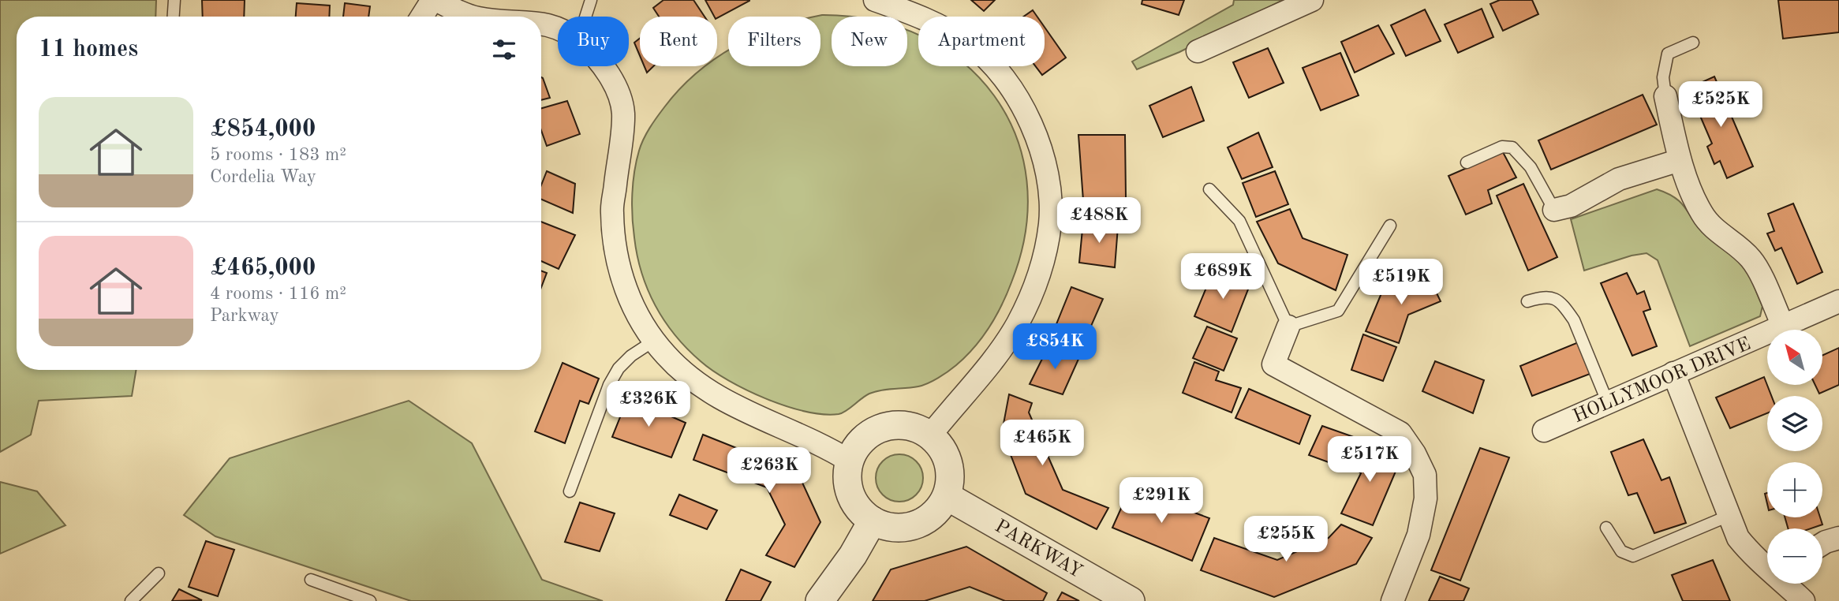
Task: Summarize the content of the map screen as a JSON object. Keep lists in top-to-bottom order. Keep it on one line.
{"streets":{"street":["HOLLYMOOR DRIVE","PARKWAY"]},"north":"top left","page":{"chip":["Buy","Rent","Filters","New","Apartment"],"heading":"11 homes","price":["£525K","£488K","£689K","£519K","£854K","£326K","£465K","£517K","£263K","£291K","£255K"],"list":[{"name":"£854,000","note":"5 rooms · 183 m² · Cordelia Way"},{"name":"£465,000","note":"4 rooms · 116 m² · Parkway"}],"map_buttons":["+","−"]}}
